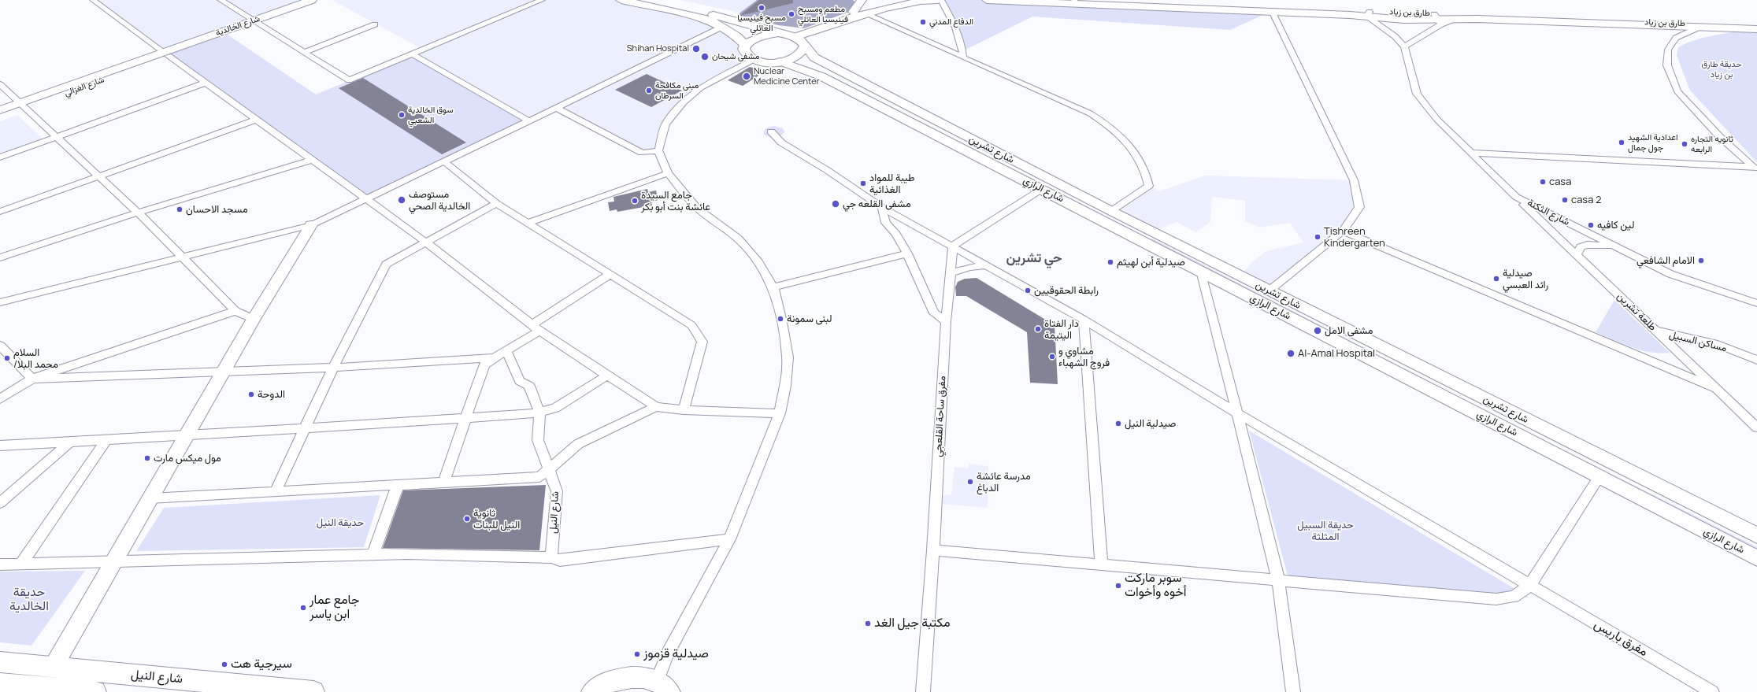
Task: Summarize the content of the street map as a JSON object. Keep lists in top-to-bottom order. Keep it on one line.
{"streets":{"main road":["طارق بن زياد","شارع الخالدية","شارع الغزالي","شارع تشرين","شارع الرازي","شارع النيل"],"street":["شارع الثكنة","طلعة تشرين","مساكن السبيل","مفرق ساحة القلعجي","مفرق باريس"]},"crossings":[["شارع الخالدية","شارع الغزالي"],["شارع الثكنة","طلعة تشرين"],["طلعة تشرين","مساكن السبيل"],["مفرق ساحة القلعجي","مفرق باريس"]],"districts":["حي تشرين"],"parks":["حديقة طارق بن زياد","حديقة النيل","حديقة السبيل المثلثة","حديقة الخالدية"],"places":["مسبح فينيسيا العائلي","مطعم ومسبح فينيسيا العائلي","الدفاع المدني","Shihan Hospital","مشفى شيحان","Nuclear Medicine Center","مبنى مكافحة السرطان","سوق الخالدية الشعبي","اعدادية الشهيد جول جمال","ثانويه التجاره الرابعه","casa","طيبة للمواد الغذائية","مستوصف الخالدية الصحي","casa 2","جامع السيدة عائشة بنت أبو بكر","مشفى القلعه جي","مسجد الاحسان","لين كافيه","Tishreen Kindergarten","الامام الشافعي","صيدلية أبن لهيثم","صيدلية رائد العبسي","رابطة الحقوقيين","لبنى سمونة","دار الفتاة اليتيمة","مشفى الامل","Al-Amal Hospital","مشاوي و فروج الشهباء","السلام /محمد البلا","الدوحة","صيدلية النيل","مول ميكس مارت","مدرسة عائشة الدباغ","ثانوية النيل للبنات","سوبر ماركت أخوه وأخوات","جامع عمار ابن ياسر","مكتبة جيل الغد","صيدلية قزموز","سيرجية هت"]}
